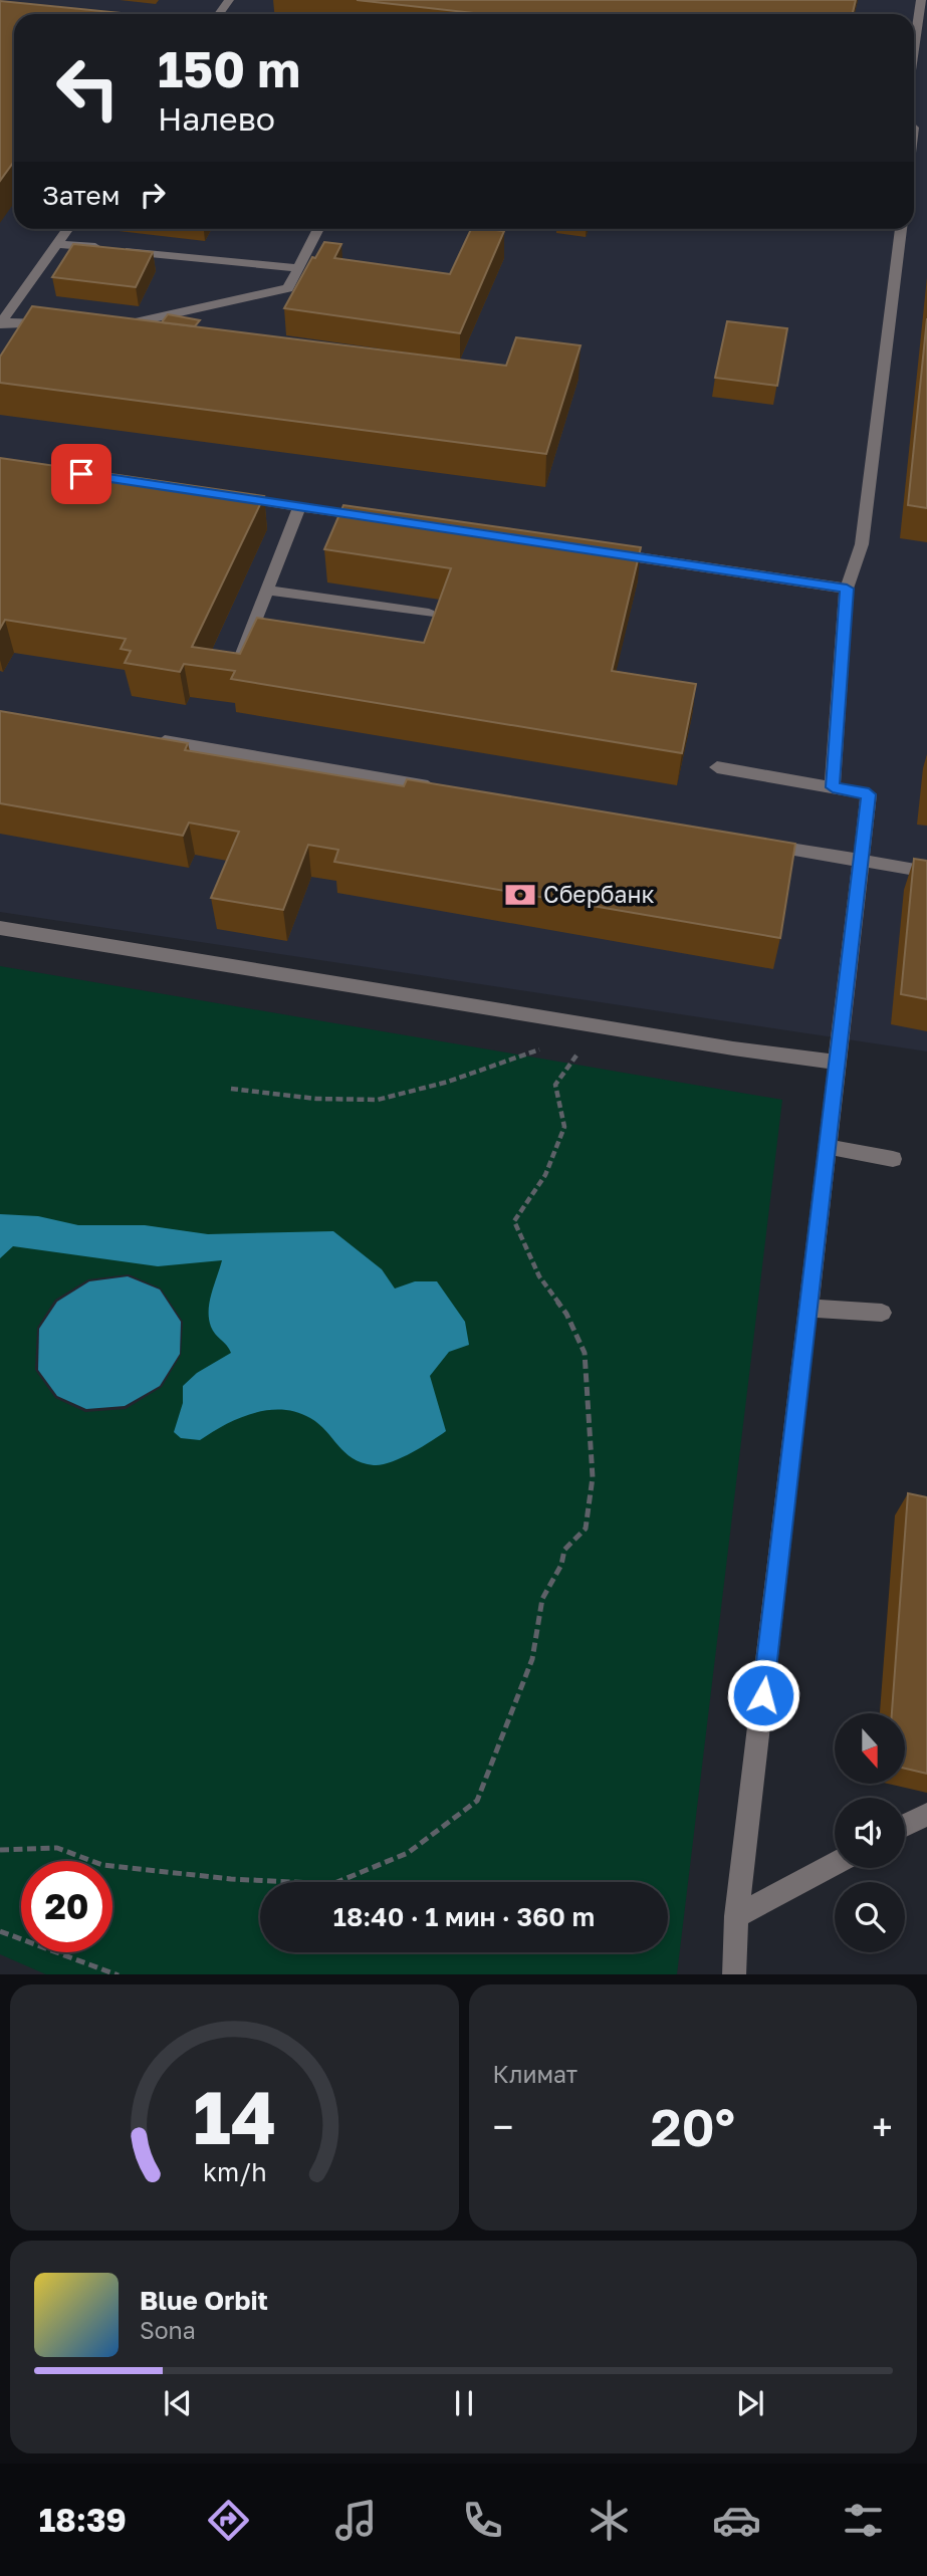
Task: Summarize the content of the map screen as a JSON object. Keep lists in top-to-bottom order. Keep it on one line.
{"places":{"bank":["Сбербанк"]},"north":"bottom","page":{"turn":["150 m","Налево"],"then":"Затем","limit":"20","trip":"18:40 · 1 мин · 360 m","tile":"Климат","heat":["−","20°","+"],"song":["Blue Orbit","Sona"],"tabs":"18:39","gauge":["14","km/h"]}}
